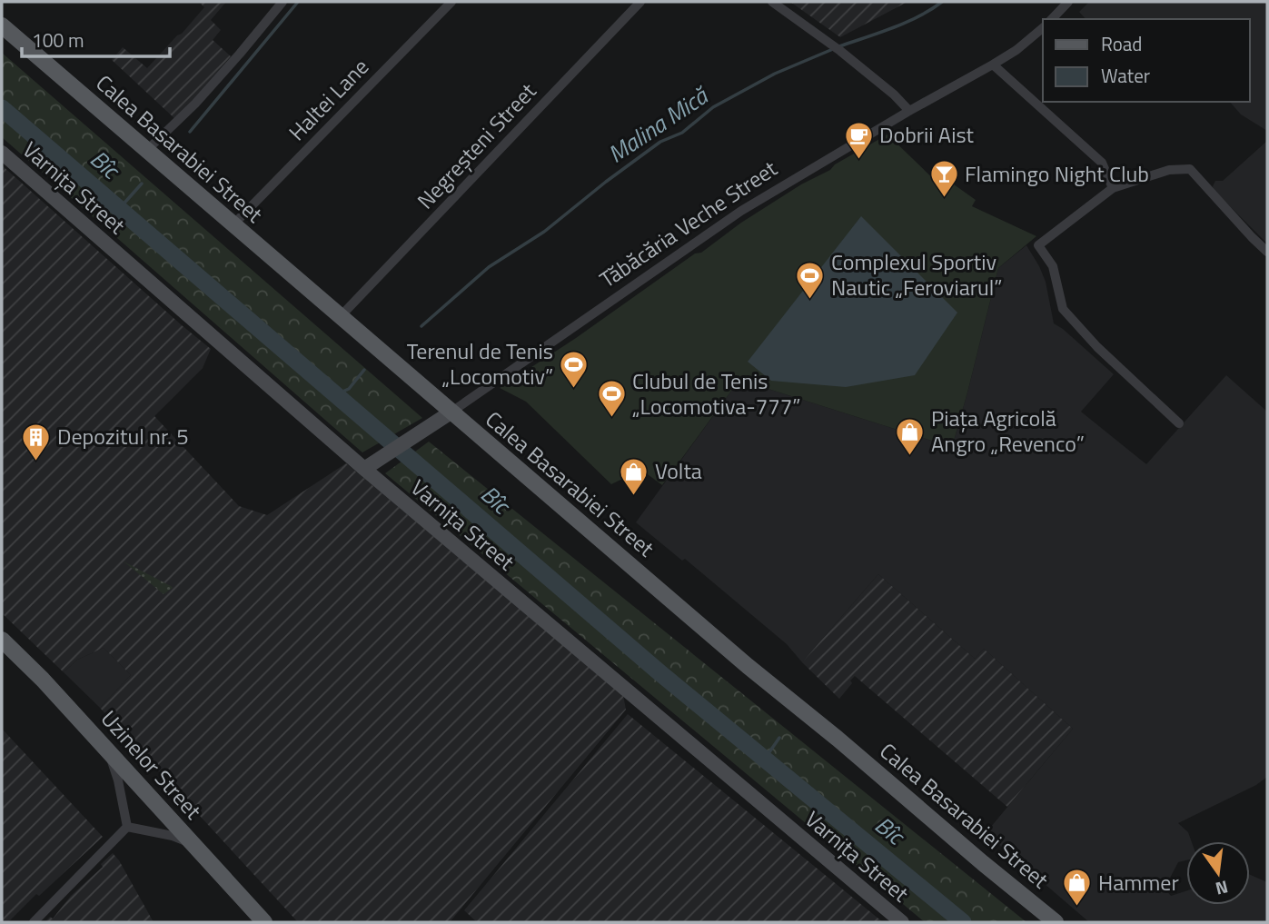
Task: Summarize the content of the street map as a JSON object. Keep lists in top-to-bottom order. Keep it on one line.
{"streets":{"main road":["Calea Basarabiei Street","Uzinelor Street"],"street":["Haltei Lane","Negreșteni Street","Varnița Street","Tăbăcăria Veche Street"]},"crossings":[["Haltei Lane","Calea Basarabiei Street"],["Negreșteni Street","Calea Basarabiei Street"],["Calea Basarabiei Street","Tăbăcăria Veche Street"],["Varnița Street","Tăbăcăria Veche Street"]],"water":["Malina Mică","Bîc"],"places":{"cafe":["Dobrii Aist"],"bar":["Flamingo Night Club"],"sports":["Complexul Sportiv Nautic „Feroviarul”","Terenul de Tenis „Locomotiv”","Clubul de Tenis „Locomotiva-777”"],"shop":["Piața Agricolă Angro „Revenco”","Volta","Hammer"],"building":["Depozitul nr. 5"]},"legend":["Road","Water"],"scale_bar":"100 m","north":"bottom"}
